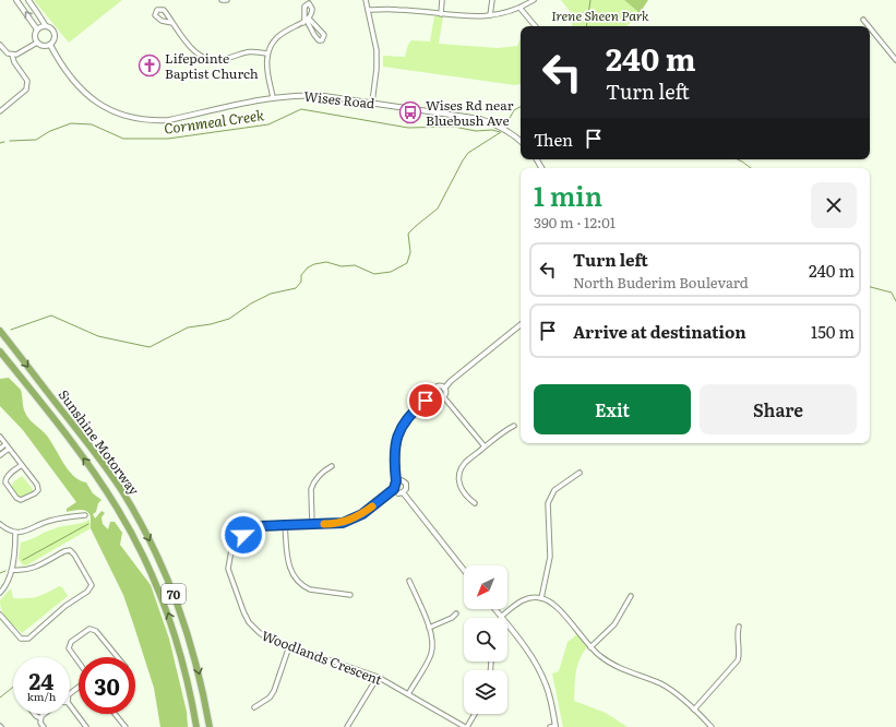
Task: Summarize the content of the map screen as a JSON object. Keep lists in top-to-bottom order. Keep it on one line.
{"streets":{"highway":["Sunshine Motorway","70"],"street":["Wises Road","Woodlands Crescent"]},"water":["Cornmeal Creek"],"parks":["Irene Sheen Park"],"places":{"church":["Lifepointe Baptist Church"],"bus stop":["Wises Rd near Bluebush Ave"]},"north":"bottom left","page":{"turn":["240 m","Turn left"],"then":"Then","heading":["1 min","390 m · 12:01"],"list":[{"name":"Turn left","note":"North Buderim Boulevard","value":"240 m"},{"name":"Arrive at destination","value":"150 m"}],"buttons":["Exit","Share"],"speed":"24 km/h","limit":"30"}}
